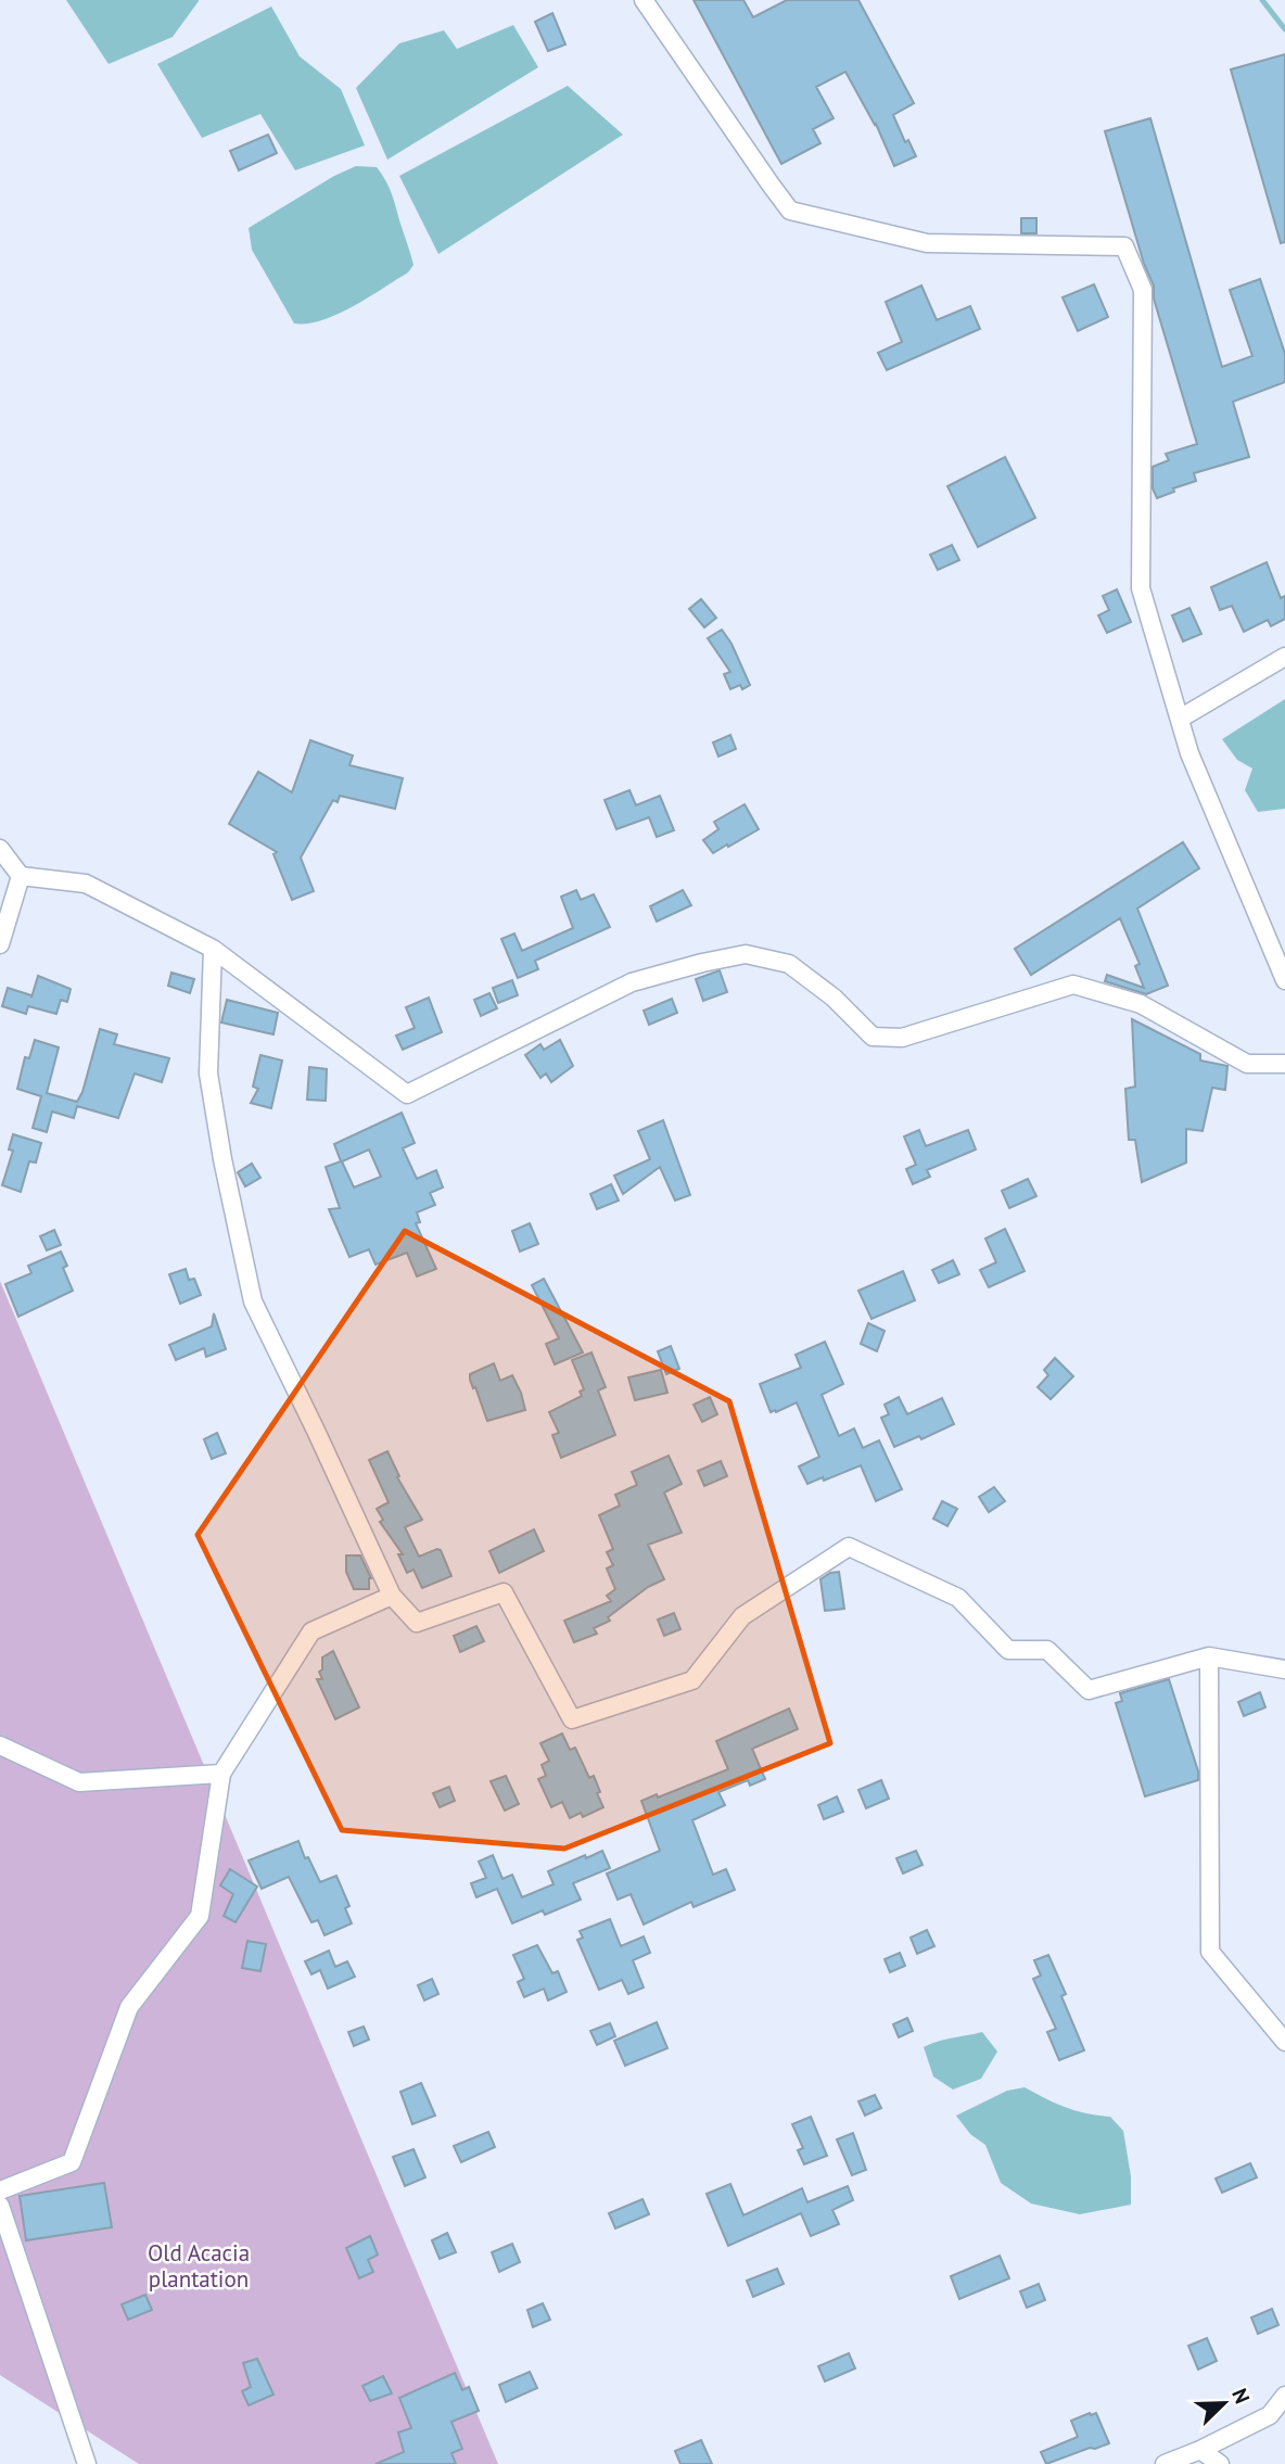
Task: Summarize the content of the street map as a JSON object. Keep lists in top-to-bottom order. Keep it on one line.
{"parks":["Old Acacia plantation"],"north":"top right"}
